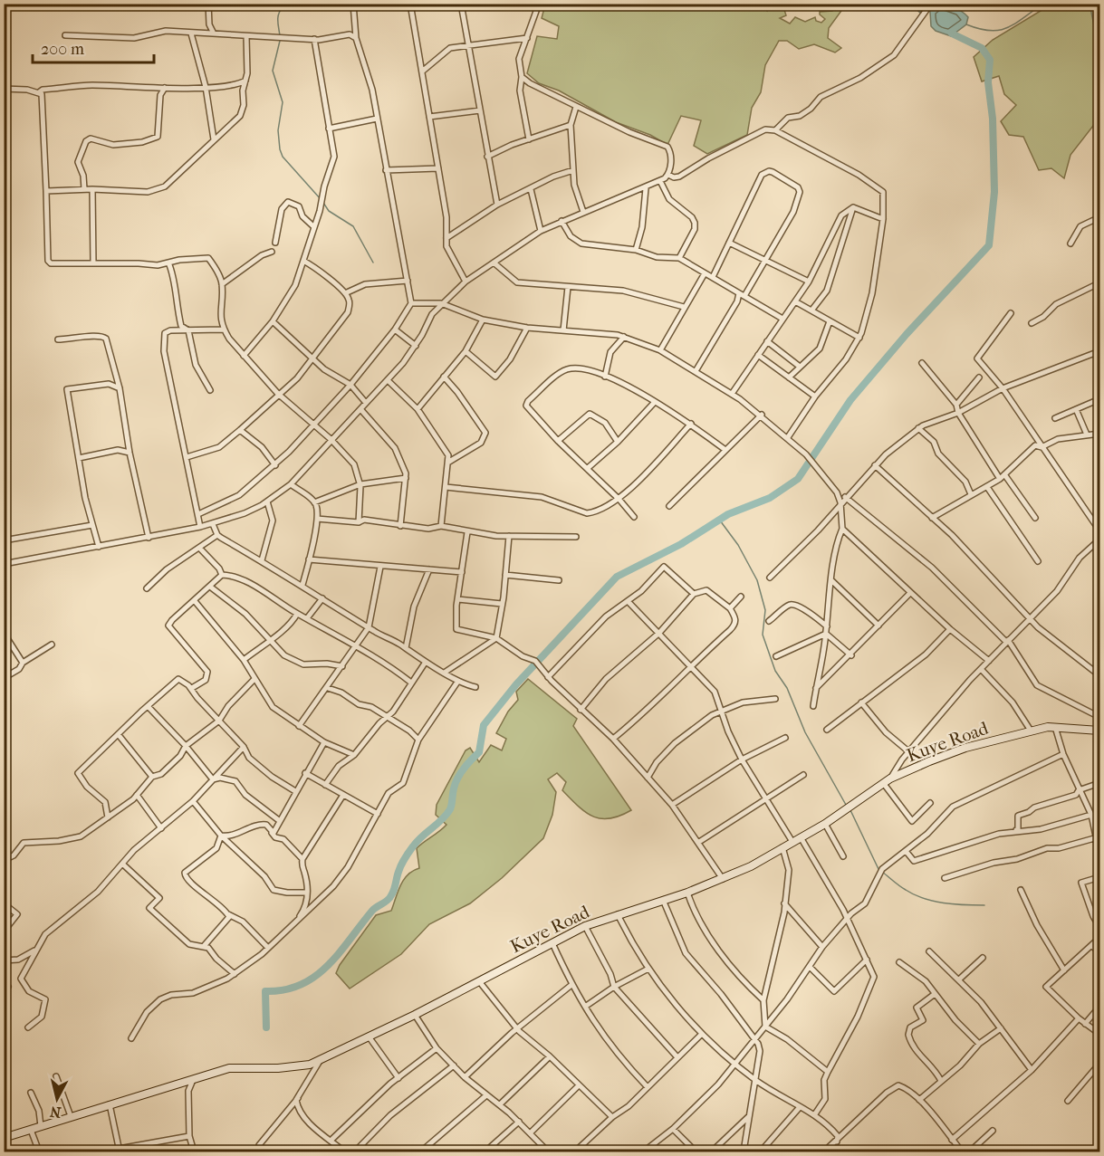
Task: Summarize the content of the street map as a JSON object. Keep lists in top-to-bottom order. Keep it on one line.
{"streets":{"street":["Kuye Road"]},"scale_bar":"200 m","north":"bottom"}
